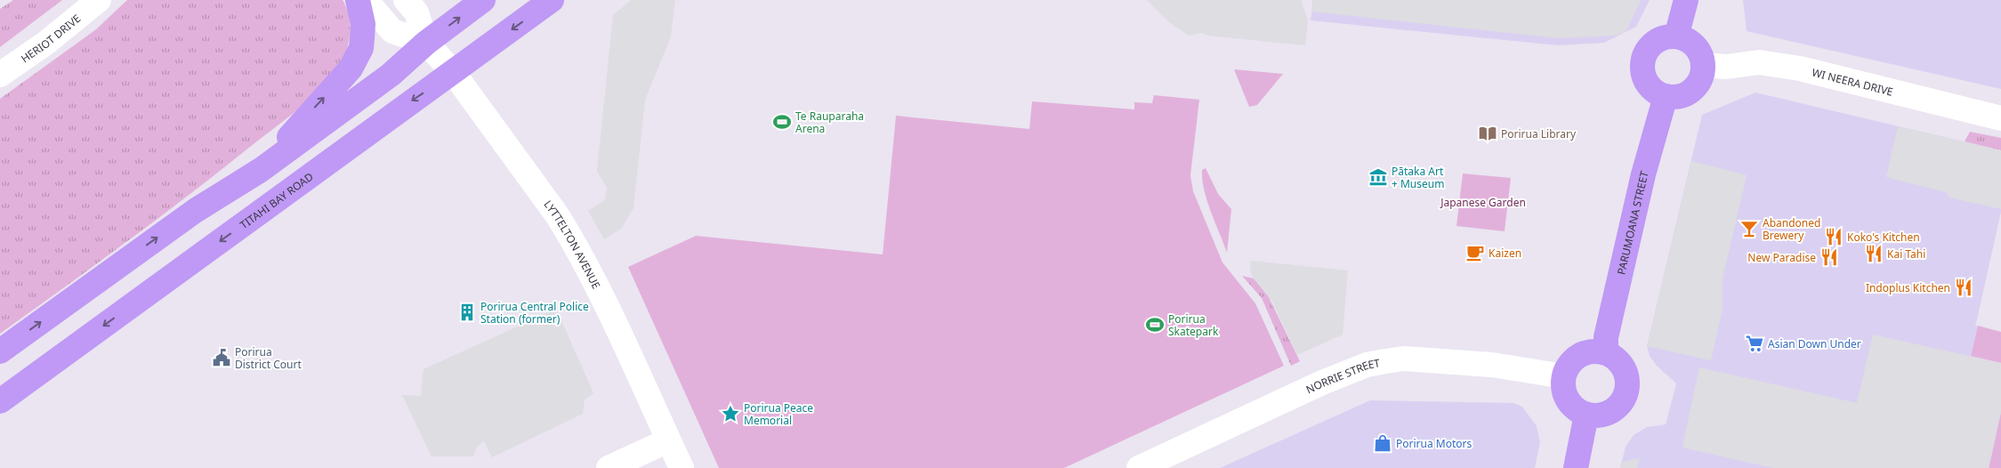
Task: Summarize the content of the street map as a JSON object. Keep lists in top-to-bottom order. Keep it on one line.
{"streets":{"main road":["TITAHI BAY ROAD","PARUMOANA STREET"],"street":["HERIOT DRIVE","WI NEERA DRIVE","LYTTELTON AVENUE","NORRIE STREET"]},"crossings":[["WI NEERA DRIVE","PARUMOANA STREET"],["TITAHI BAY ROAD","LYTTELTON AVENUE"],["PARUMOANA STREET","NORRIE STREET"]],"parks":["Japanese Garden"],"places":{"sports":["Te Rauparaha Arena","Porirua Skatepark"],"library":["Porirua Library"],"museum":["Pātaka Art + Museum"],"bar":["Abandoned Brewery"],"restaurant":["Koko's Kitchen","Kai Tahi","New Paradise","Indoplus Kitchen"],"cafe":["Kaizen"],"building":["Porirua Central Police Station (former)"],"supermarket":["Asian Down Under"],"public building":["Porirua District Court"],"place":["Porirua Peace Memorial"],"shop":["Porirua Motors"]}}
